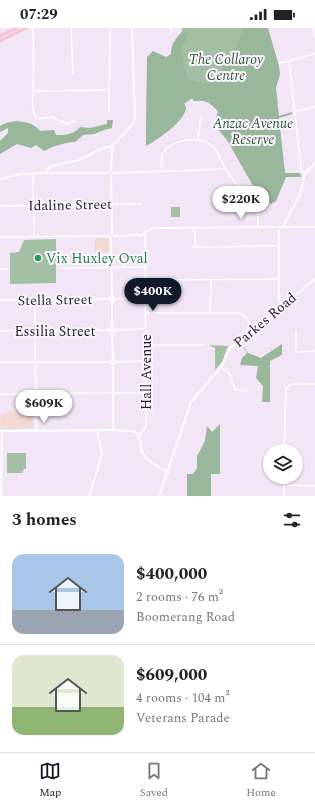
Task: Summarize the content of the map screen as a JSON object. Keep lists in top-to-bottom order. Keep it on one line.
{"streets":{"street":["Idaline Street","Stella Street","Parkes Road","Essilia Street","Hall Avenue"]},"crossings":[["Stella Street","Hall Avenue"],["Essilia Street","Hall Avenue"]],"parks":["The Collaroy Centre","Anzac Avenue Reserve"],"places":["Vix Huxley Oval"],"page":{"status":"07:29","price":["$220K","$400K","$609K"],"heading":"3 homes","list":[{"name":"$400,000","note":"2 rooms · 76 m² · Boomerang Road"},{"name":"$609,000","note":"4 rooms · 104 m² · Veterans Parade"}],"tabs":["Map","Saved","Home"]}}
